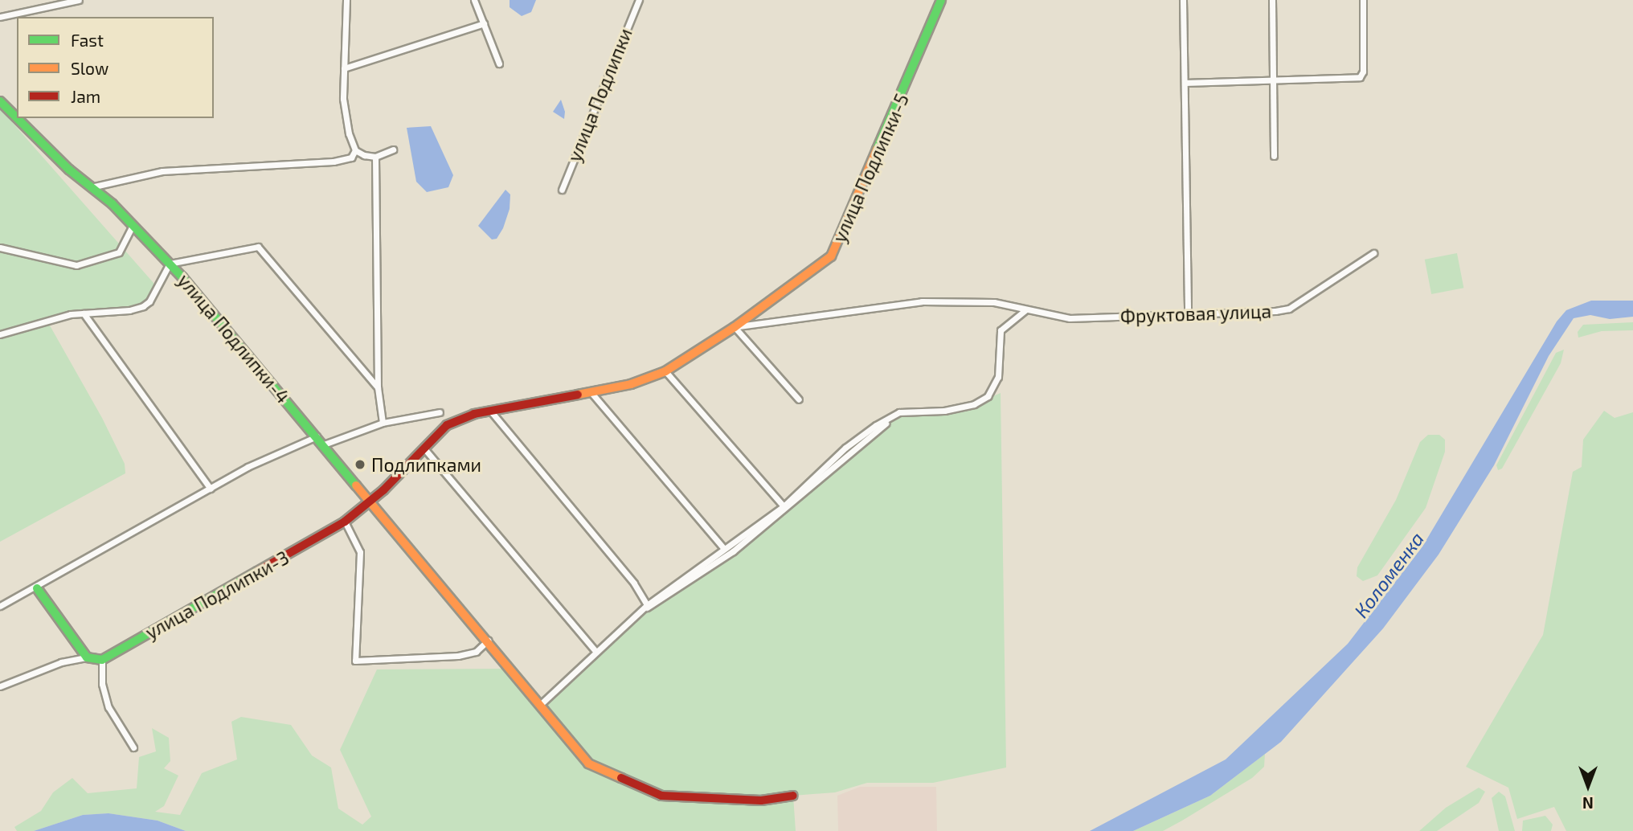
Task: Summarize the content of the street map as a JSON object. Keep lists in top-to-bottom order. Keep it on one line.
{"streets":{"street":["улица Подлипки","улица Подлипки-5","Фруктовая улица","улица Подлипки-4","улица Подлипки-3"]},"crossings":[["улица Подлипки-5","Фруктовая улица"],["улица Подлипки-4","улица Подлипки-3"]],"water":["Коломенка"],"places":["Подлипками"],"legend":["Fast","Slow","Jam"],"north":"bottom"}
